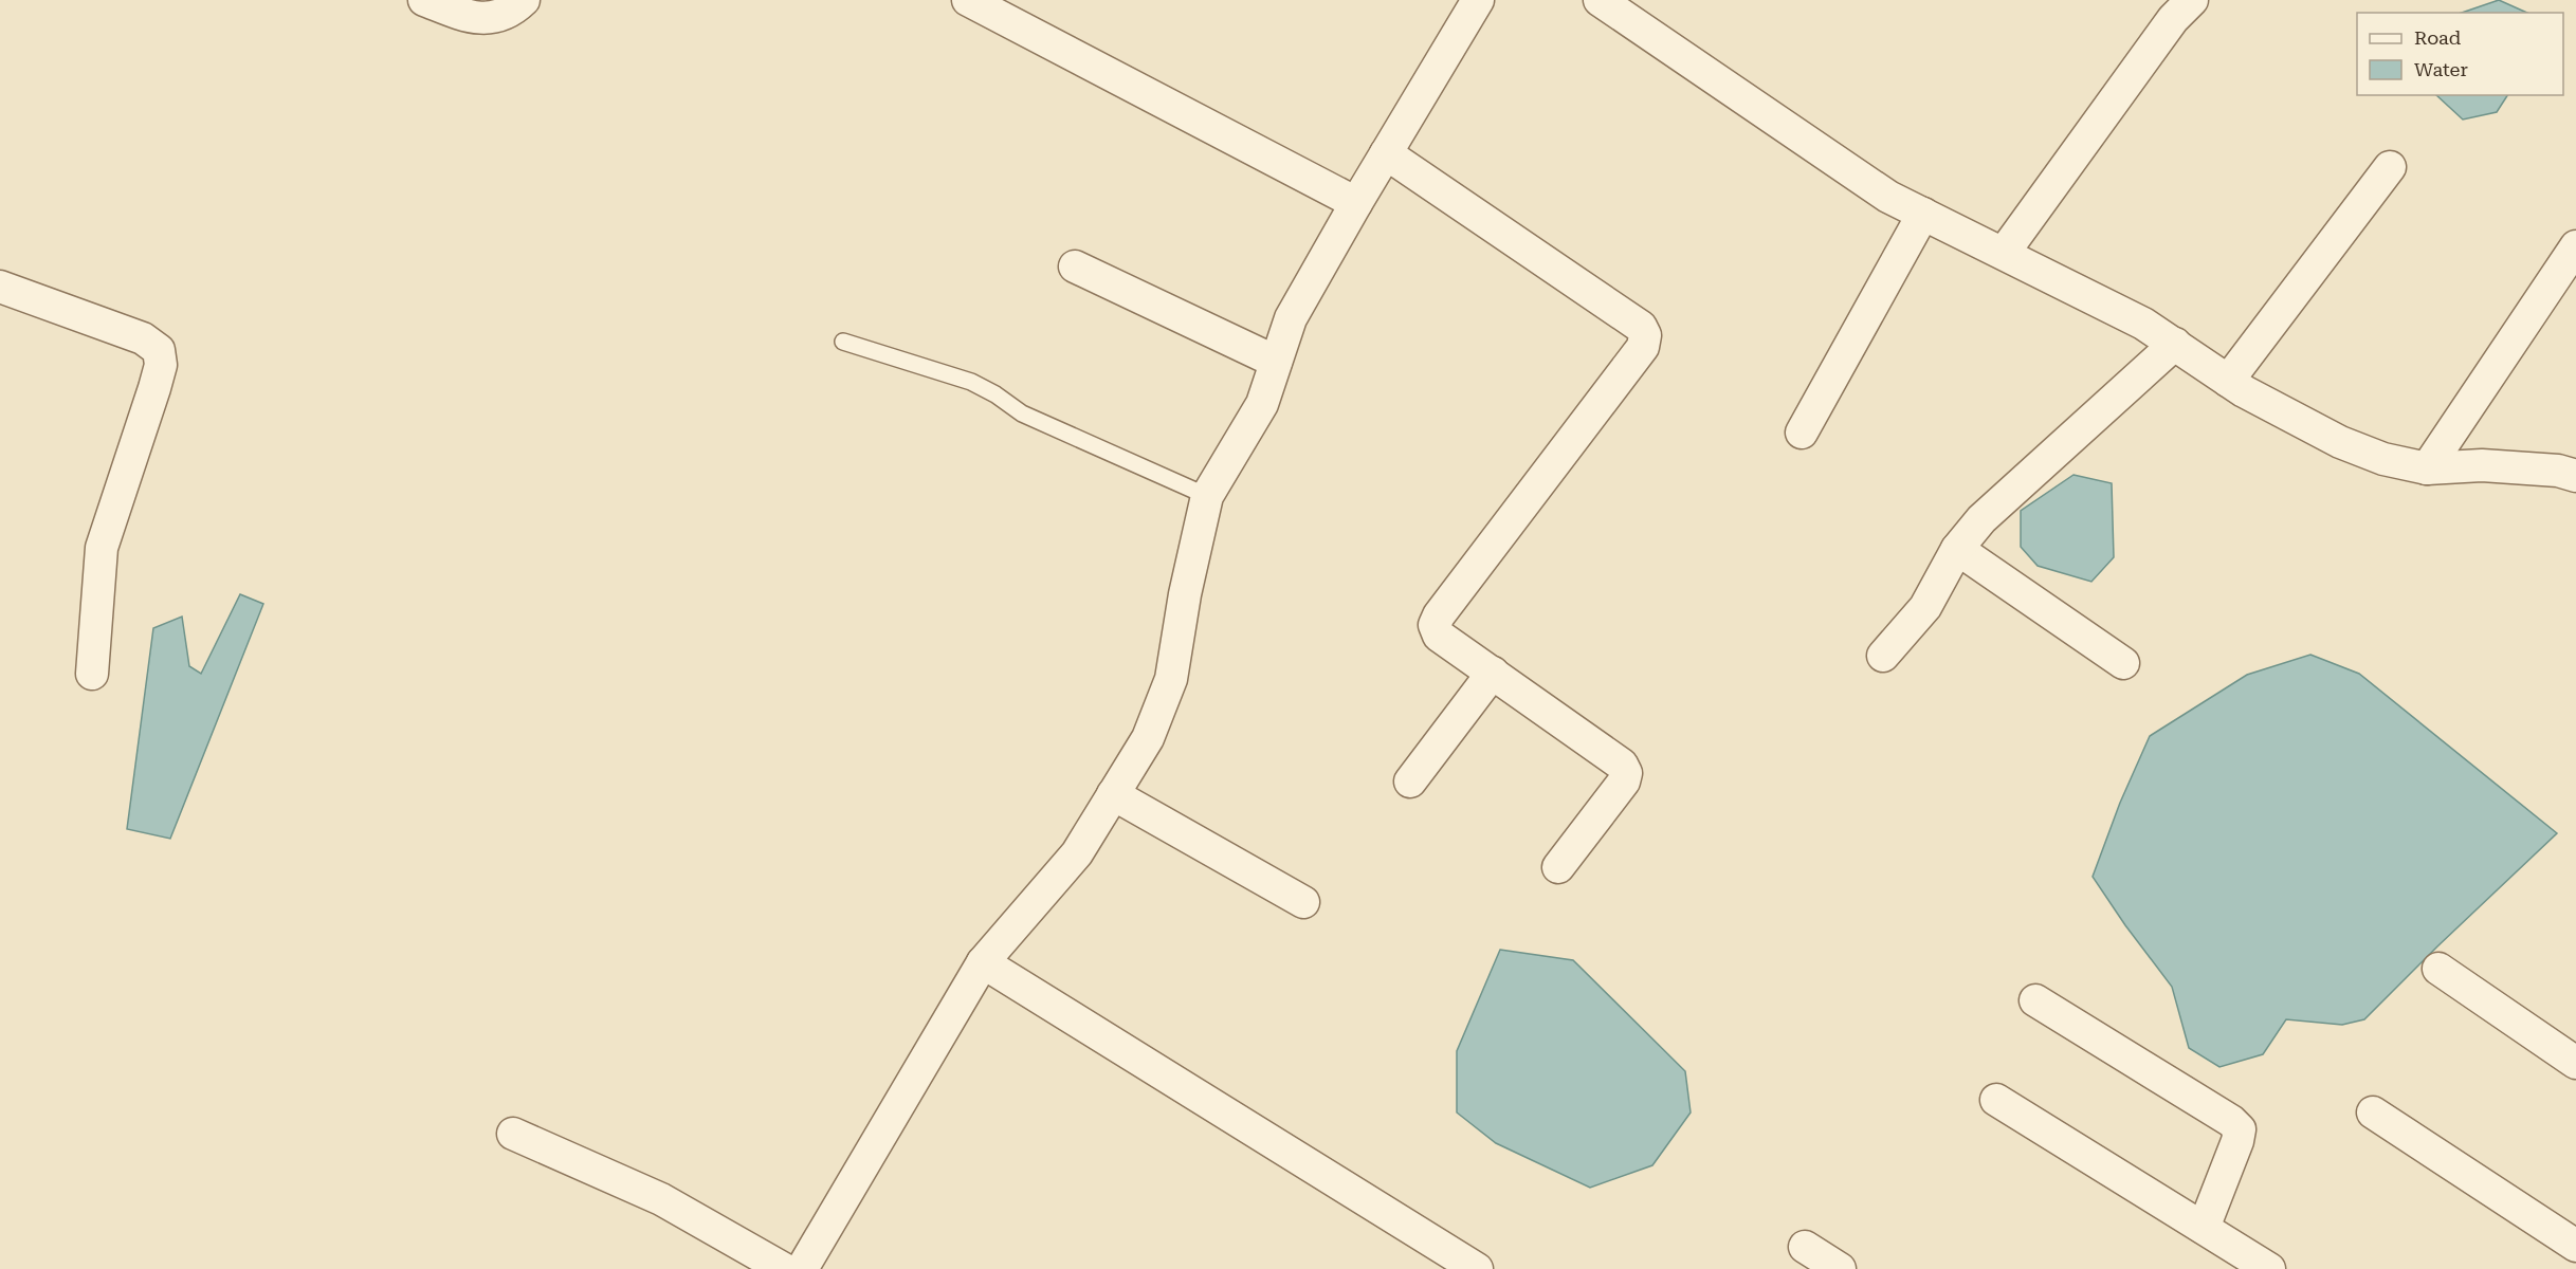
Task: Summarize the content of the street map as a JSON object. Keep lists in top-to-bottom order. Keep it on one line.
{"legend":["Road","Water"]}
